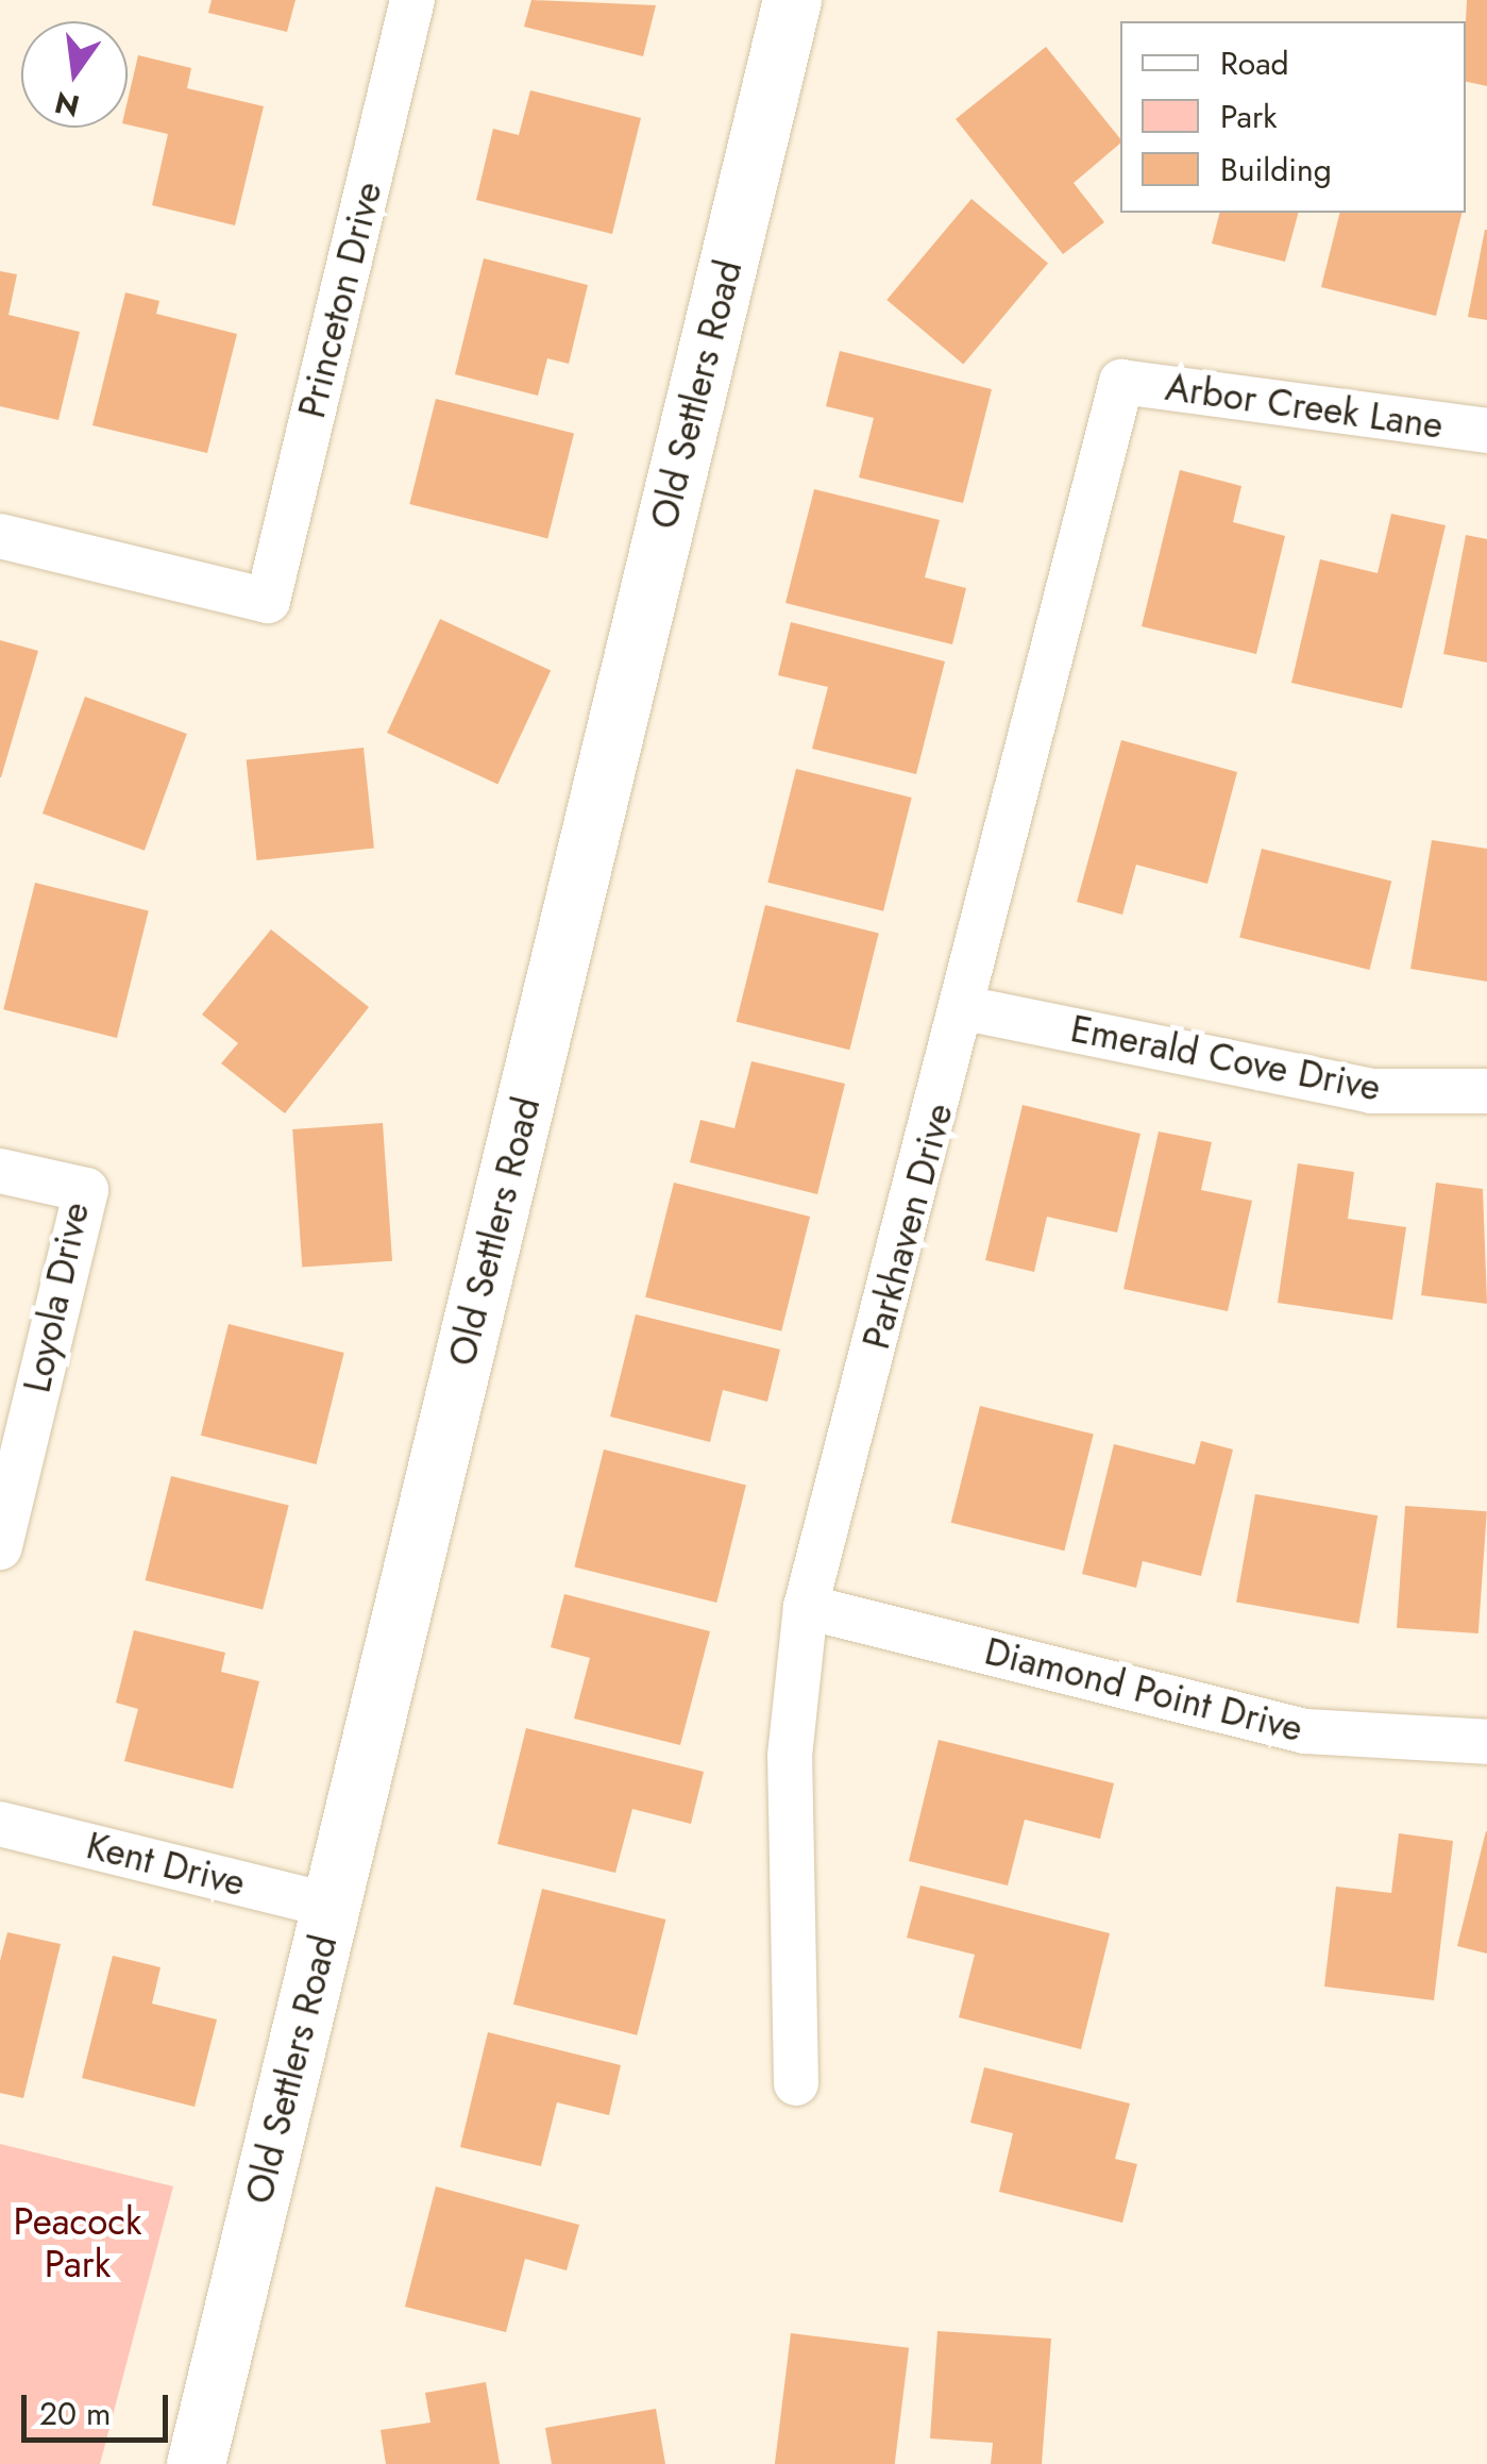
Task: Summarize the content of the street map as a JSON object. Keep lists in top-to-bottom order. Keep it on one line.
{"streets":{"main road":["Old Settlers Road"],"street":["Princeton Drive","Arbor Creek Lane","Emerald Cove Drive","Parkhaven Drive","Loyola Drive","Diamond Point Drive","Kent Drive"]},"crossings":[["Old Settlers Road","Kent Drive"],["Arbor Creek Lane","Parkhaven Drive"],["Emerald Cove Drive","Parkhaven Drive"],["Parkhaven Drive","Diamond Point Drive"]],"parks":["Peacock Park"],"legend":["Road","Park","Building"],"scale_bar":"20 m","north":"bottom"}
